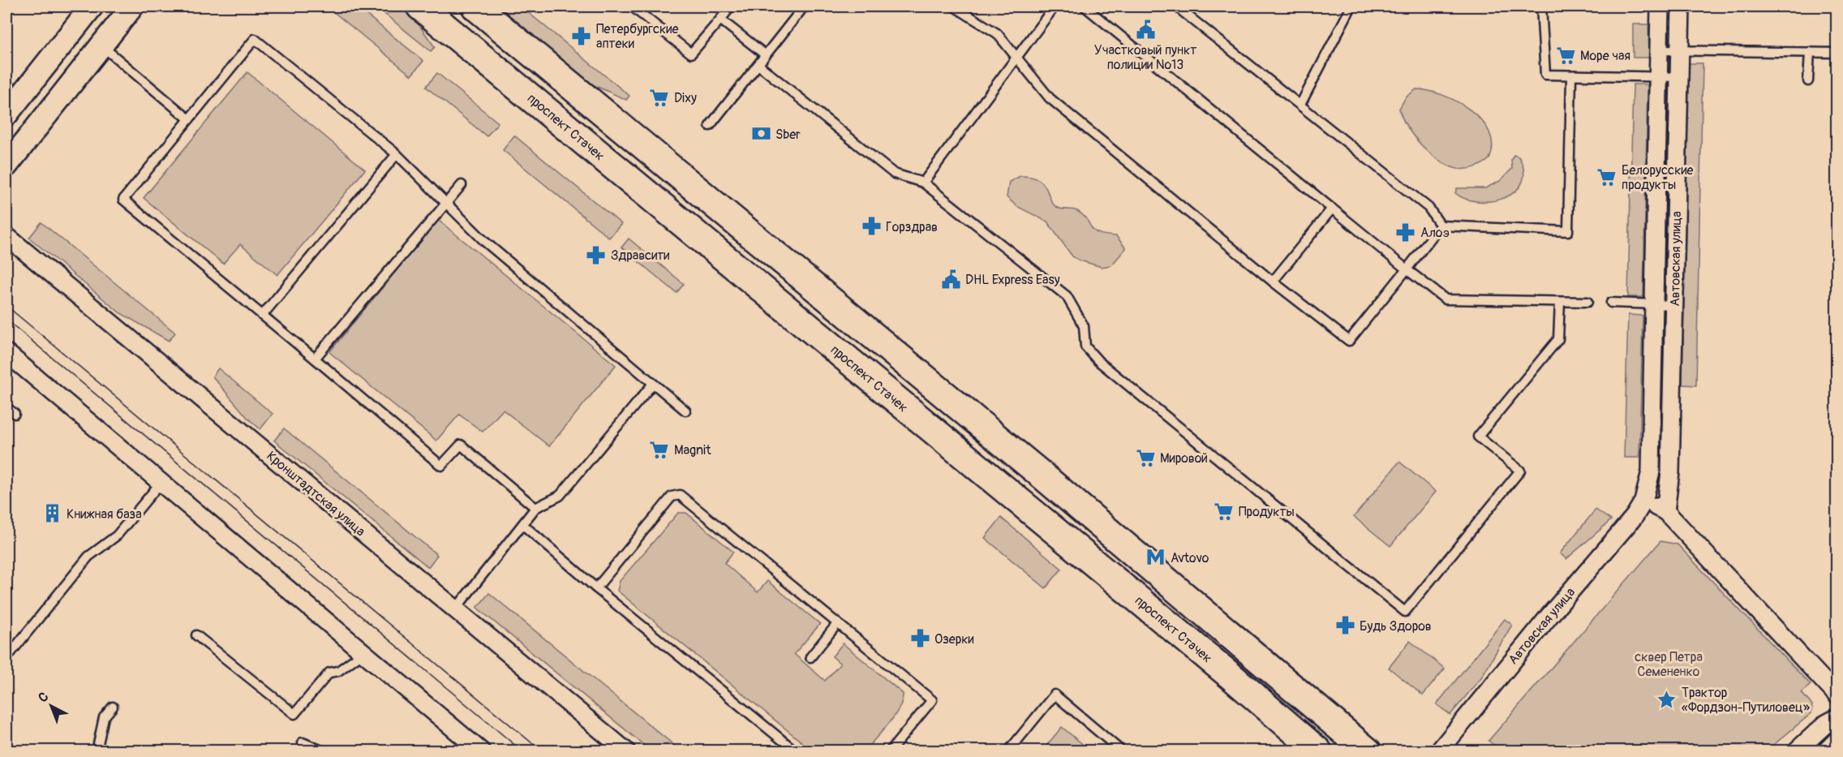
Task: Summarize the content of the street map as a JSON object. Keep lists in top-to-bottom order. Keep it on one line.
{"streets":{"main road":["проспект Стачек"],"street":["Автовская улица","Кронштадтская улица"]},"parks":["сквер Петра Семененко"],"places":{"public building":["Участковый пункт полиции №13","DHL Express Easy"],"pharmacy":["Петербургские аптеки","Горздрав","Алоэ","Здравсити","Будь Здоров","Озерки"],"supermarket":["Море чая","Dixy","Белорусские продукты","Magnit","Мировой","Продукты"],"bank":["Sber"],"building":["Книжная база"],"metro station":["Avtovo"],"place":["Трактор «Фордзон-Путиловец»"]},"north":"top left"}
